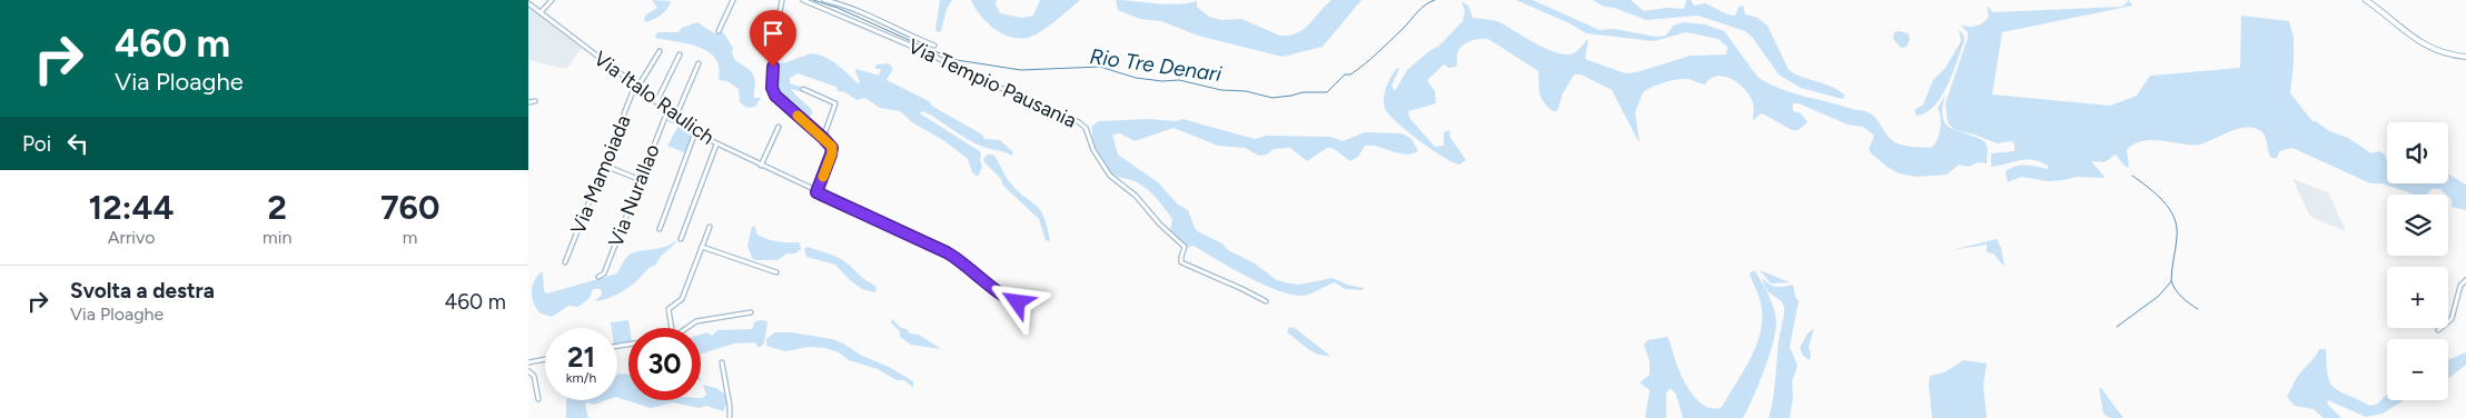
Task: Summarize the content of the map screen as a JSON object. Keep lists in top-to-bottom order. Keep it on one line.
{"streets":{"street":["Via Tempio Pausania","Via Italo Raulich","Via Mamoiada","Via Nurallao"]},"crossings":[["Via Italo Raulich","Via Mamoiada"],["Via Italo Raulich","Via Nurallao"]],"water":["Rio Tre Denari"],"page":{"turn":["460 m","Via Ploaghe"],"then":"Poi","map_buttons":["+","−"],"eta":["12:44","Arrivo","2","min","760","m"],"list":[{"name":"Svolta a destra","note":"Via Ploaghe","value":"460 m"}],"speed":"21 km/h","limit":"30"}}
